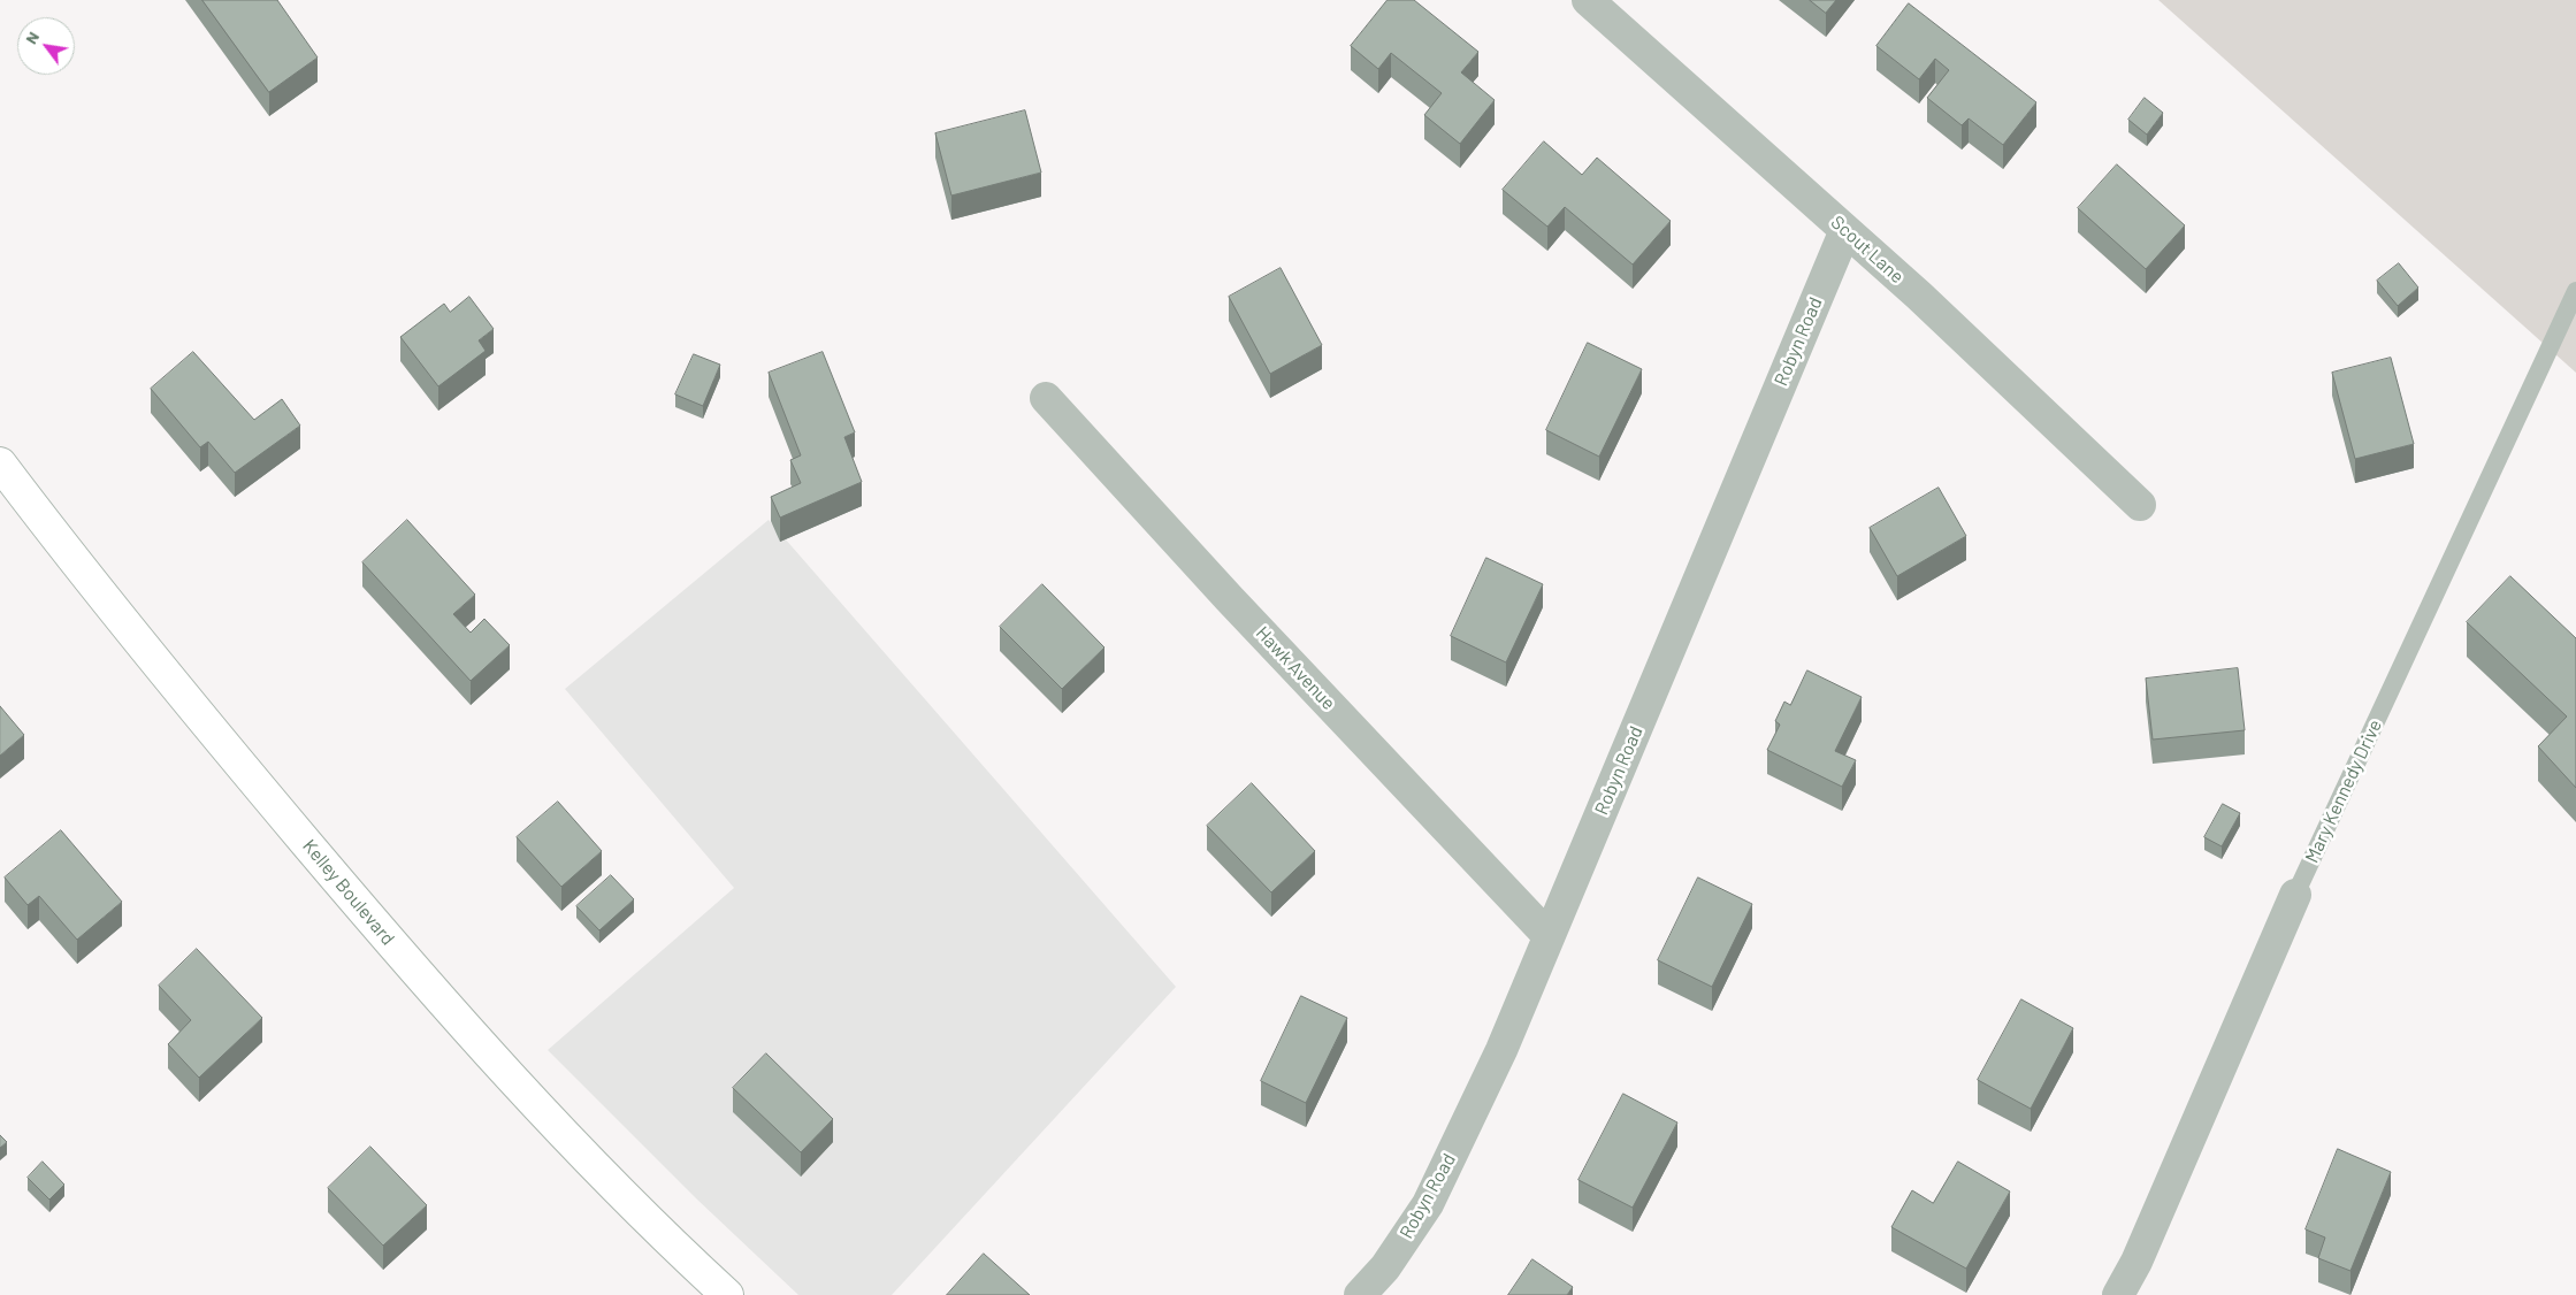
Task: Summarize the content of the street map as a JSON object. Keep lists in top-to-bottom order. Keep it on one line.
{"streets":{"main road":["Kelley Boulevard"],"street":["Scout Lane","Robyn Road","Hawk Avenue","Mary Kennedy Drive"]},"crossings":[["Scout Lane","Robyn Road"],["Robyn Road","Hawk Avenue"]],"north":"top left"}
